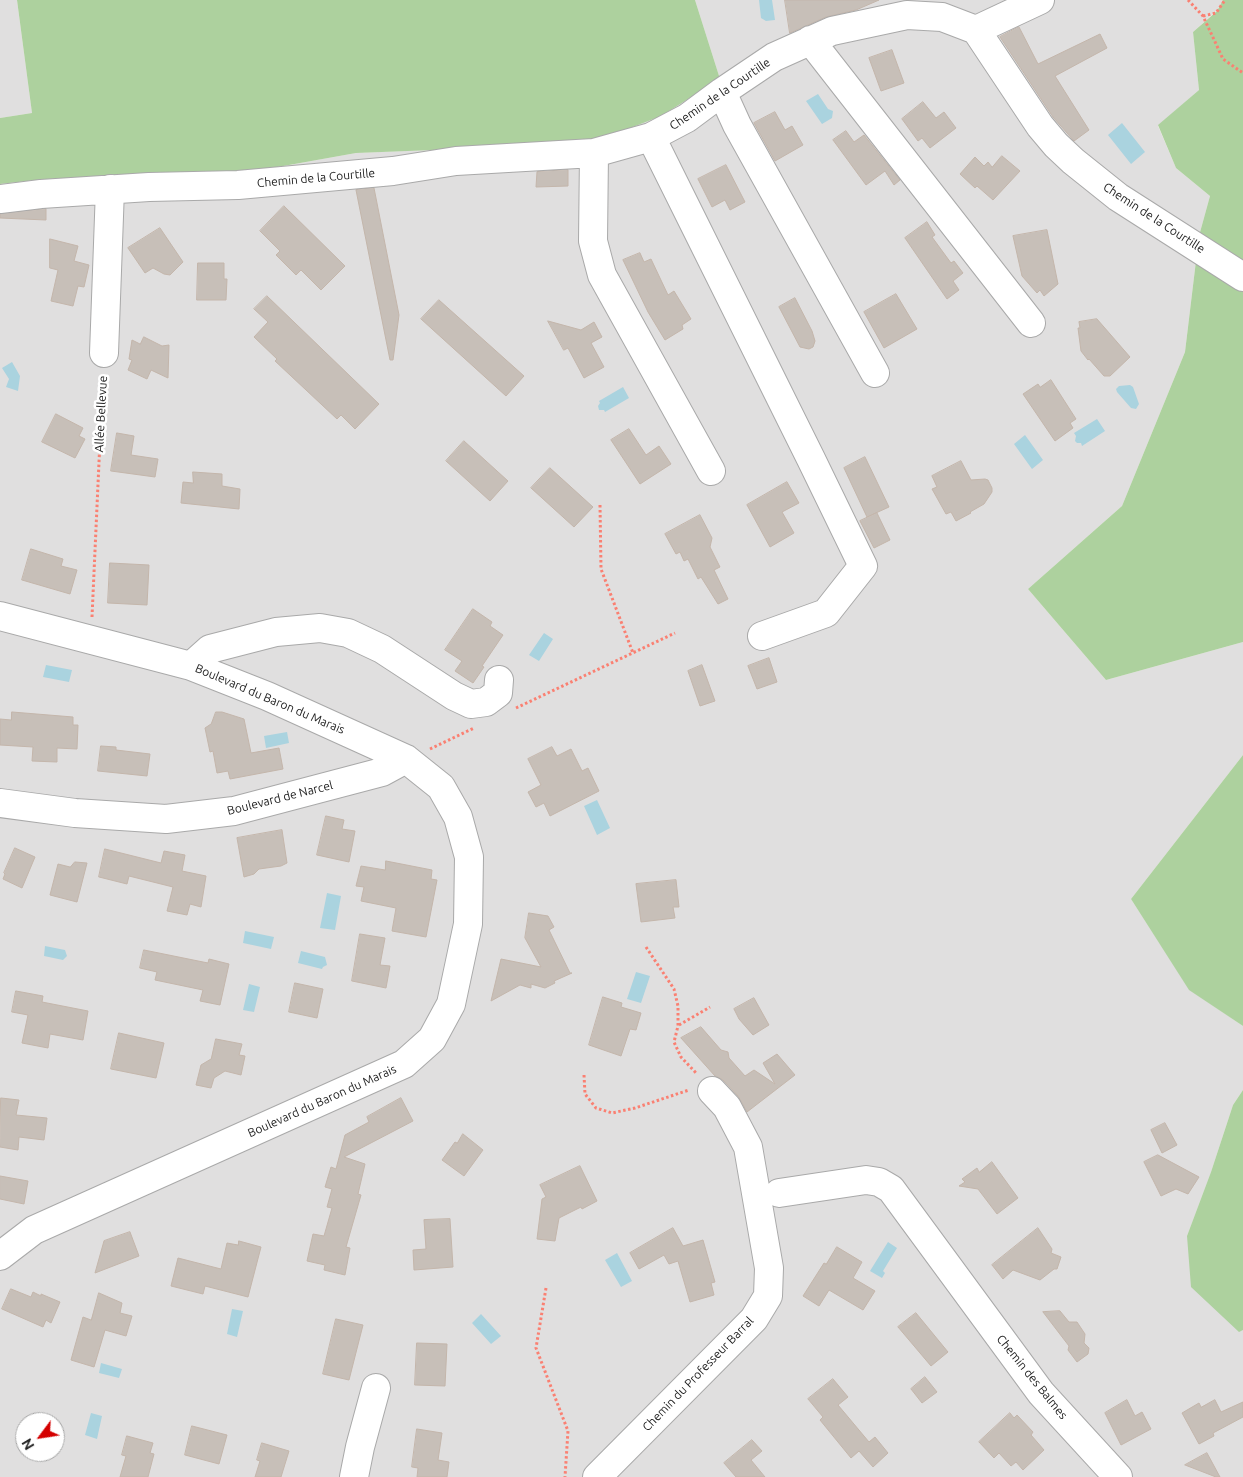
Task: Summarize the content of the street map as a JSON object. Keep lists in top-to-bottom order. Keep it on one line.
{"streets":{"street":["Chemin de la Courtille","Boulevard du Baron du Marais","Boulevard de Narcel","Chemin du Professeur Barral","Chemin des Balmes"],"path":["Allée Bellevue"]},"crossings":[["Allée Bellevue","Boulevard du Baron du Marais"],["Boulevard du Baron du Marais","Boulevard de Narcel"]],"north":"bottom left"}
